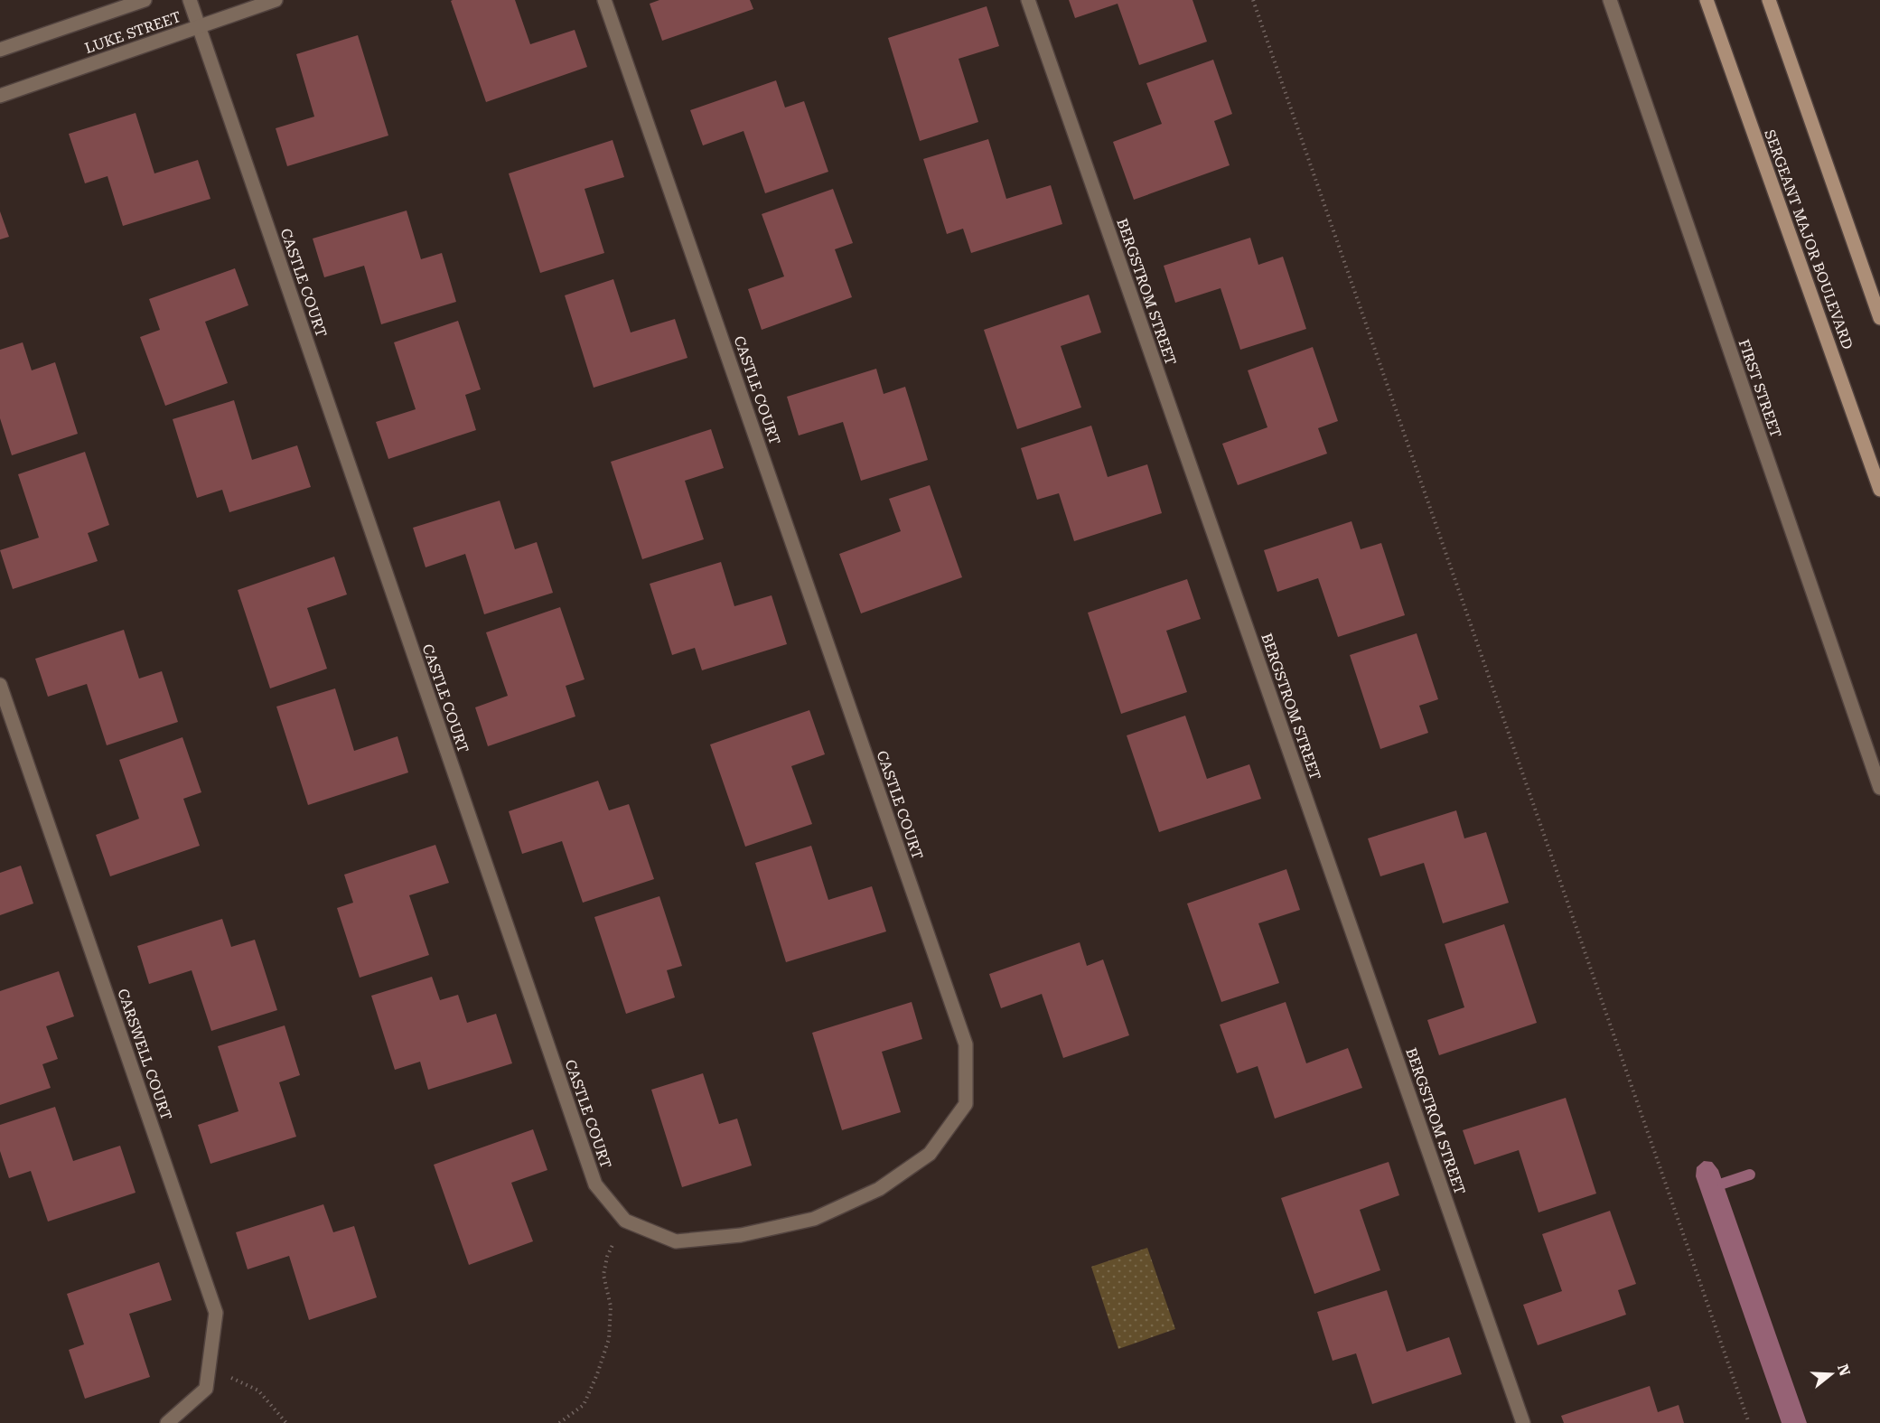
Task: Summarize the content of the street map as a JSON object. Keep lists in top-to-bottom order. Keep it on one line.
{"streets":{"street":["LUKE STREET","SERGEANT MAJOR BOULEVARD","CASTLE COURT","BERGSTROM STREET","FIRST STREET","CARSWELL COURT"]},"crossings":[["LUKE STREET","CASTLE COURT"]],"north":"right"}
